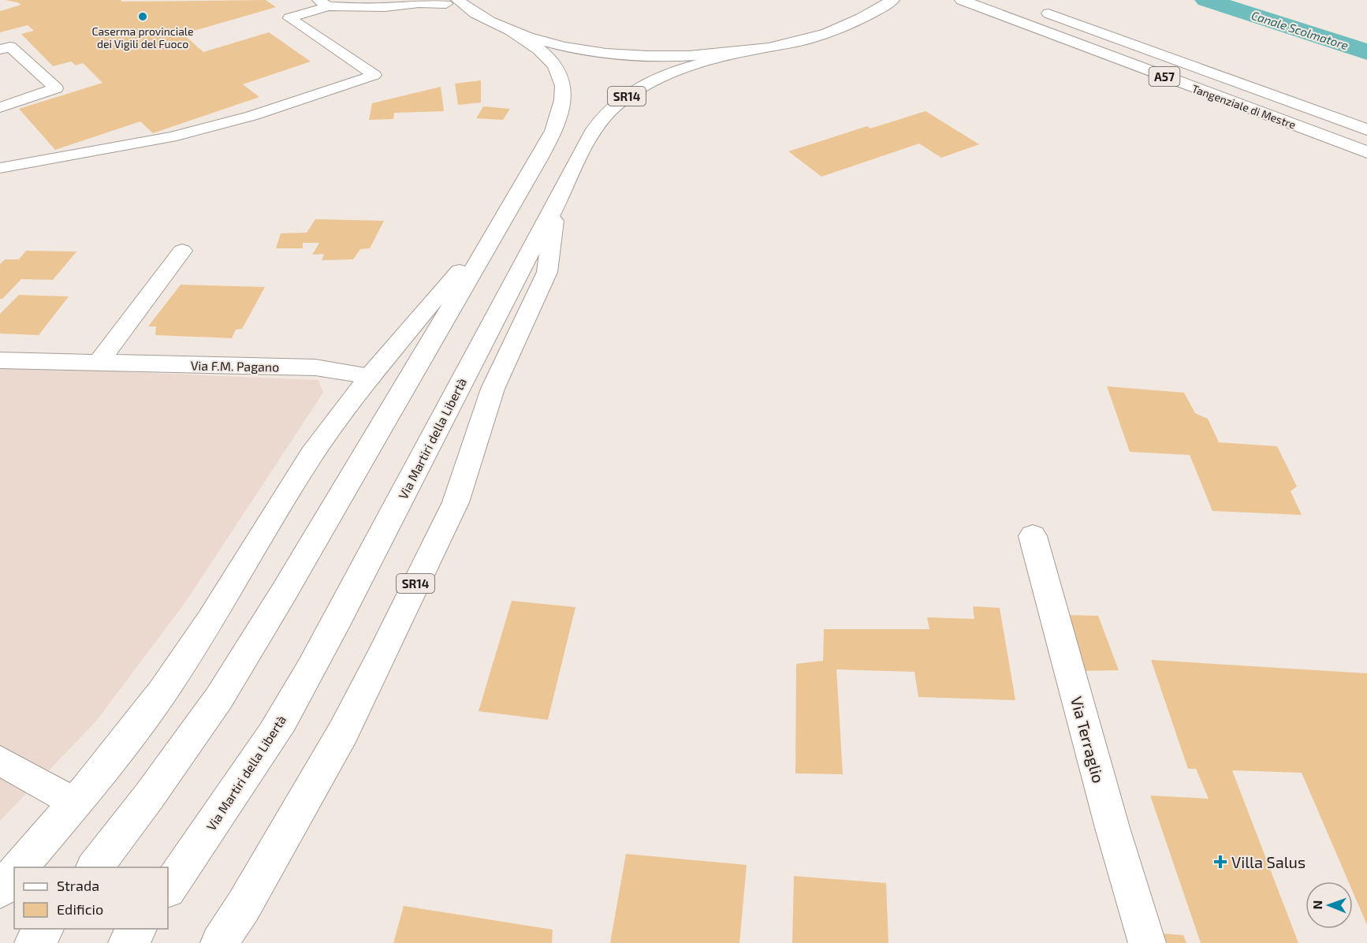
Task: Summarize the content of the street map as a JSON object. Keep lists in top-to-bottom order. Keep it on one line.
{"streets":{"main road":["A57","SR14","Tangenziale di Mestre","Via F.M. Pagano","Via Martiri della Libertà","Via Terraglio"]},"crossings":[["SR14","Via F.M. Pagano"],["SR14","Via Martiri della Libertà"]],"water":["Canale Scolmatore"],"places":{"other":["Caserma provinciale dei Vigili del Fuoco"],"health":["Villa Salus"]},"legend":["Strada","Edificio"],"north":"left"}
